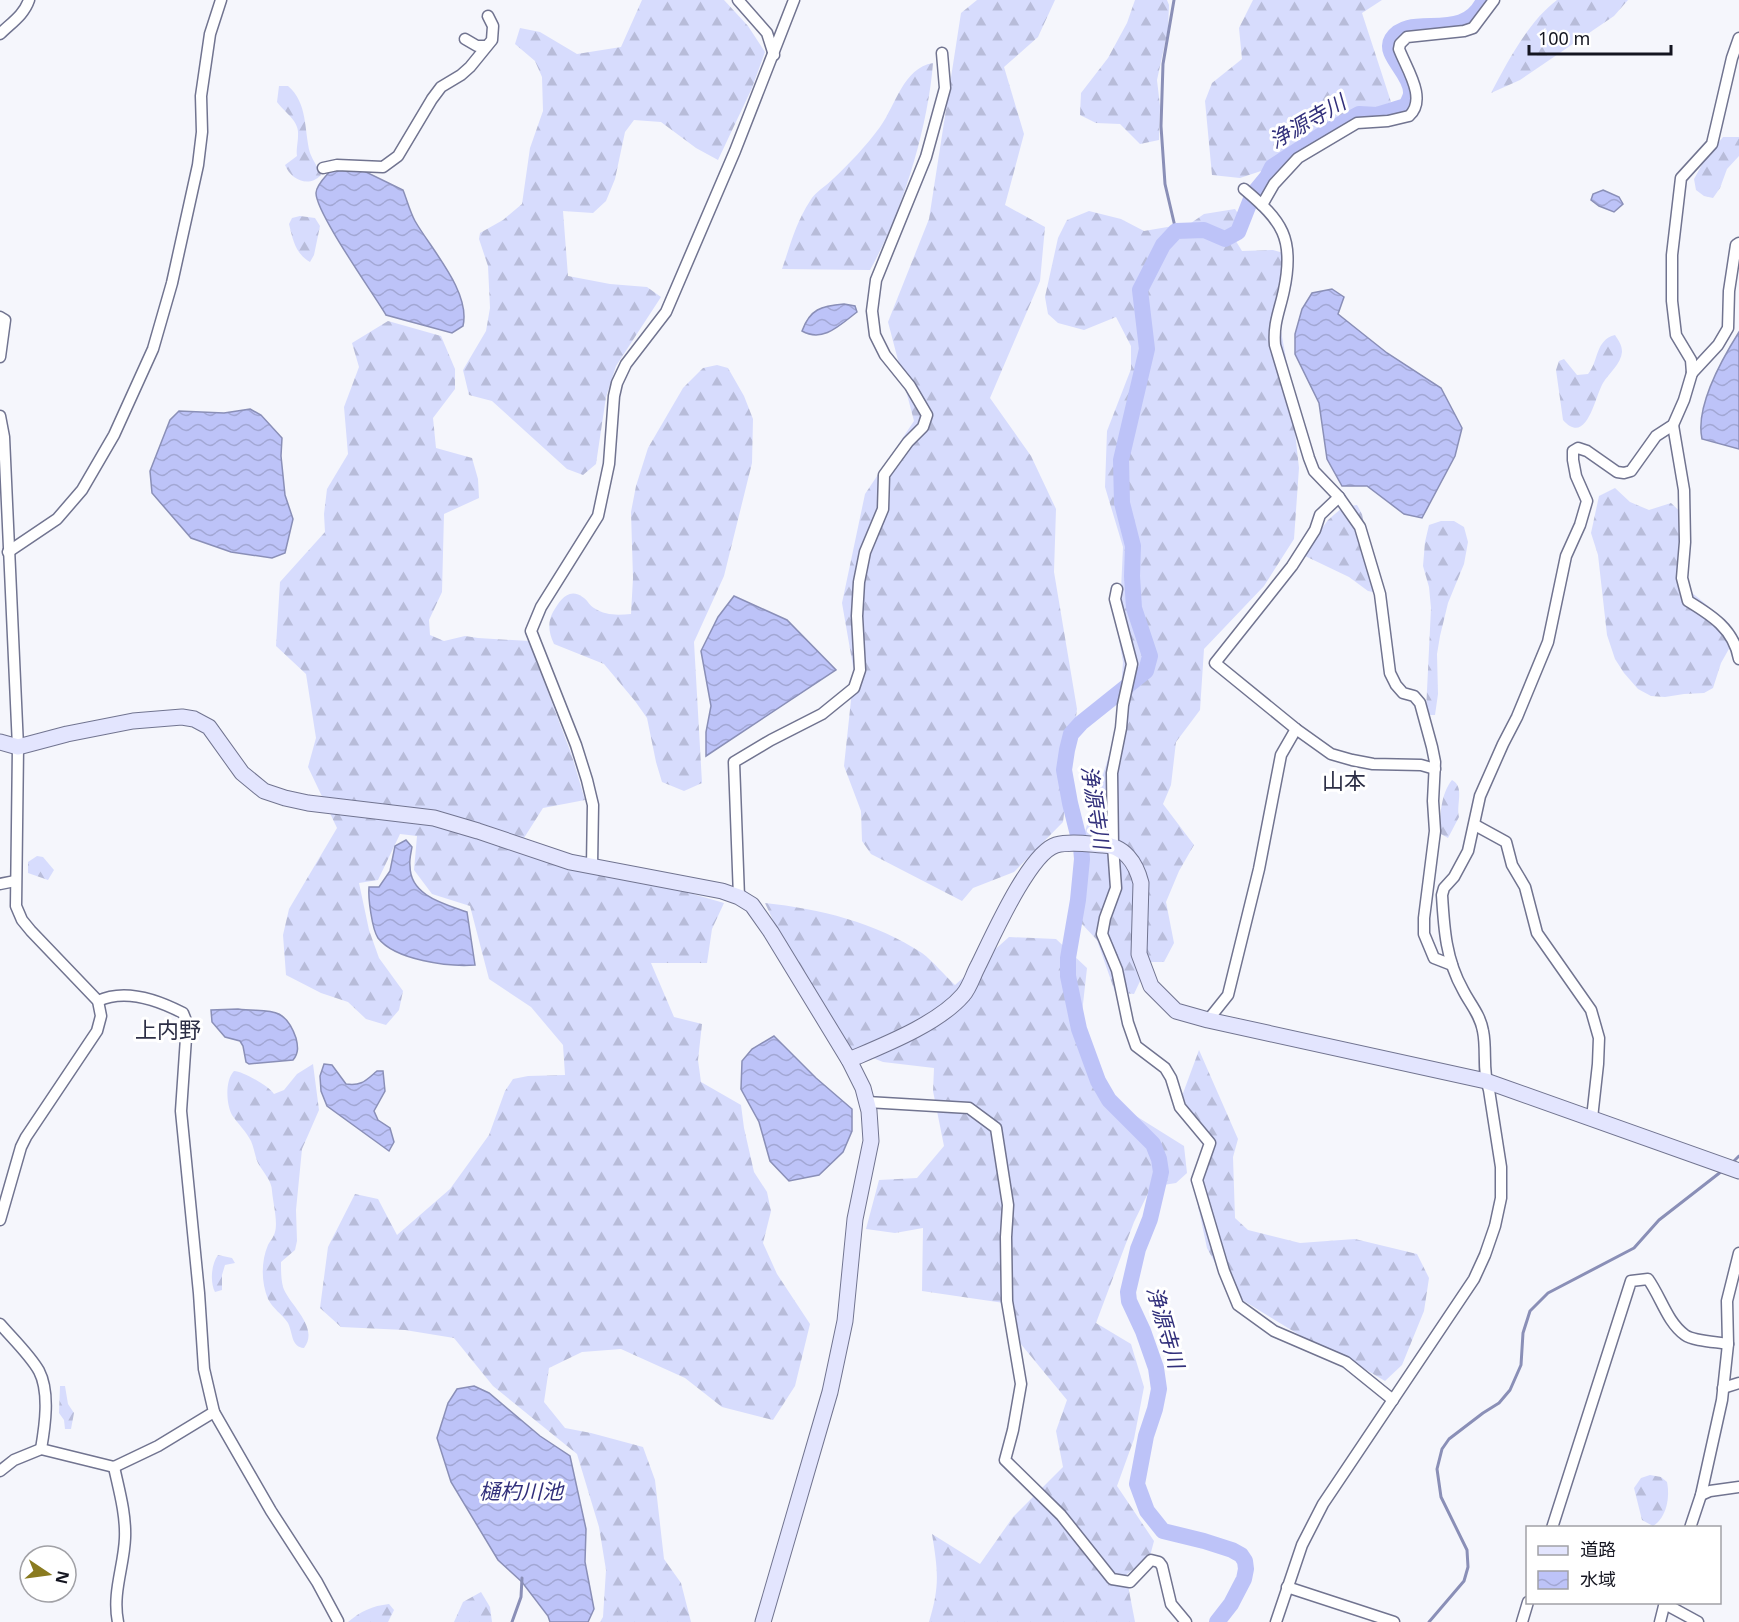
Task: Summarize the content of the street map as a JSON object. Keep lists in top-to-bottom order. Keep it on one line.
{"districts":["山本","上内野"],"water":["浄源寺川","樋杓川池"],"legend":["道路","水域"],"scale_bar":"100 m","north":"right"}
